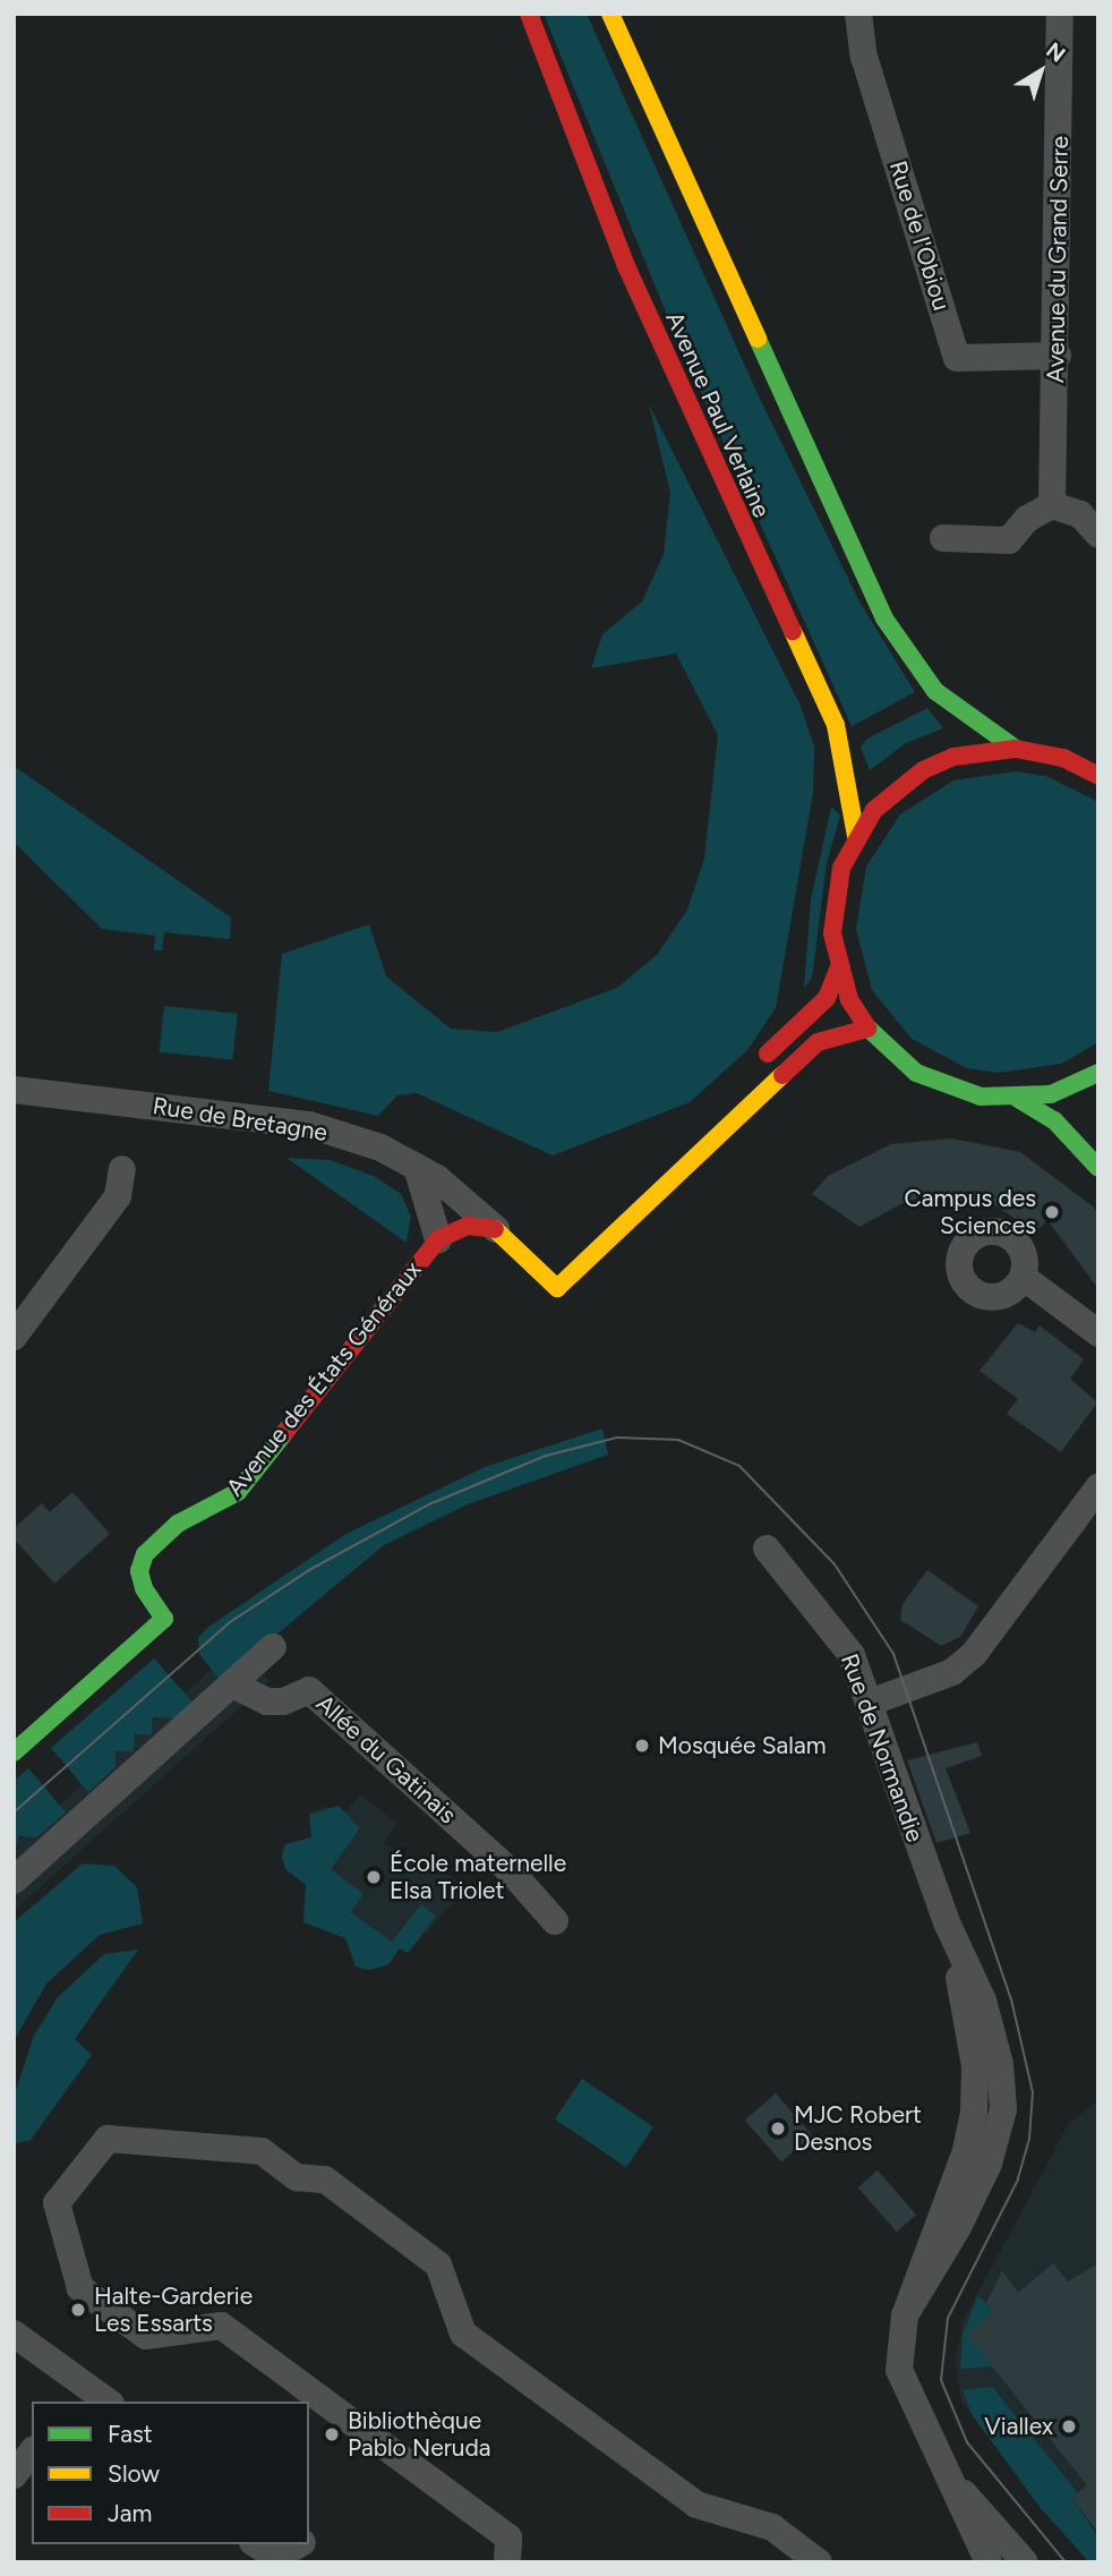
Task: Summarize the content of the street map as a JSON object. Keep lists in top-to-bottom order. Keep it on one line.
{"streets":{"main road":["Avenue Paul Verlaine","Rue de Bretagne","Avenue des États Généraux"],"street":["Rue de l'Obiou","Avenue du Grand Serre","Rue de Normandie","Allée du Gatinais"]},"crossings":[["Rue de l'Obiou","Avenue du Grand Serre"],["Rue de Bretagne","Avenue des États Généraux"]],"places":["Campus des Sciences","Mosquée Salam","École maternelle Elsa Triolet","MJC Robert Desnos","Halte-Garderie Les Essarts","Viallex","Bibliothèque Pablo Neruda"],"legend":["Fast","Slow","Jam"],"north":"top right"}
